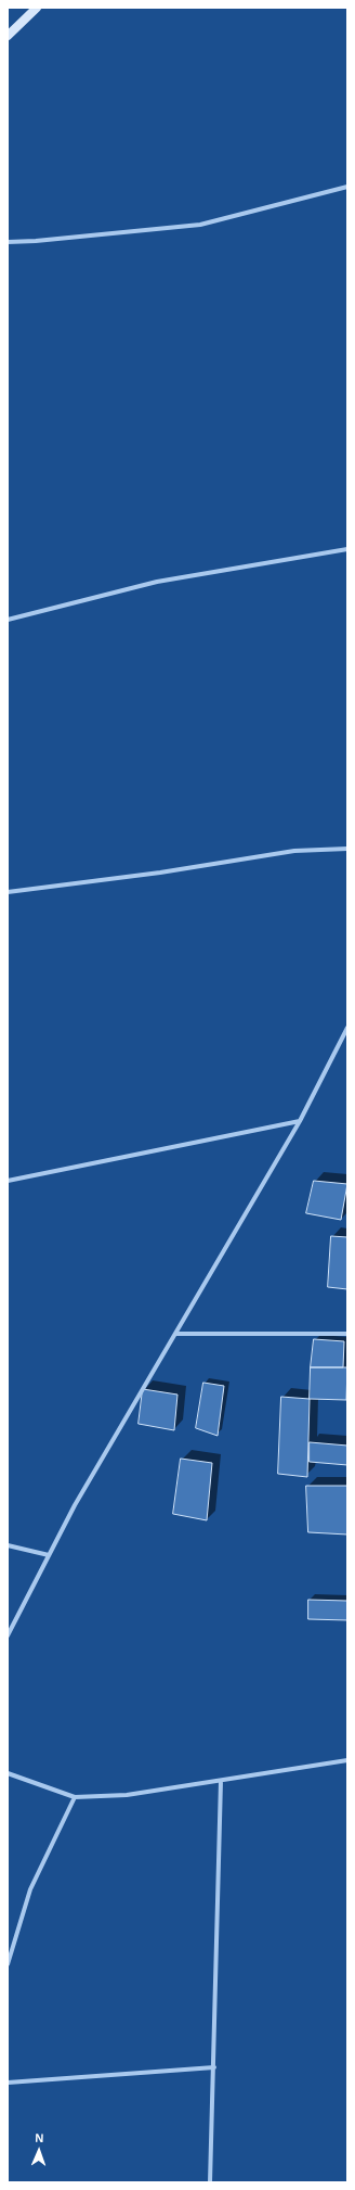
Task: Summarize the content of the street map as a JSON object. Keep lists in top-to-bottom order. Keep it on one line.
{"north":"top"}
